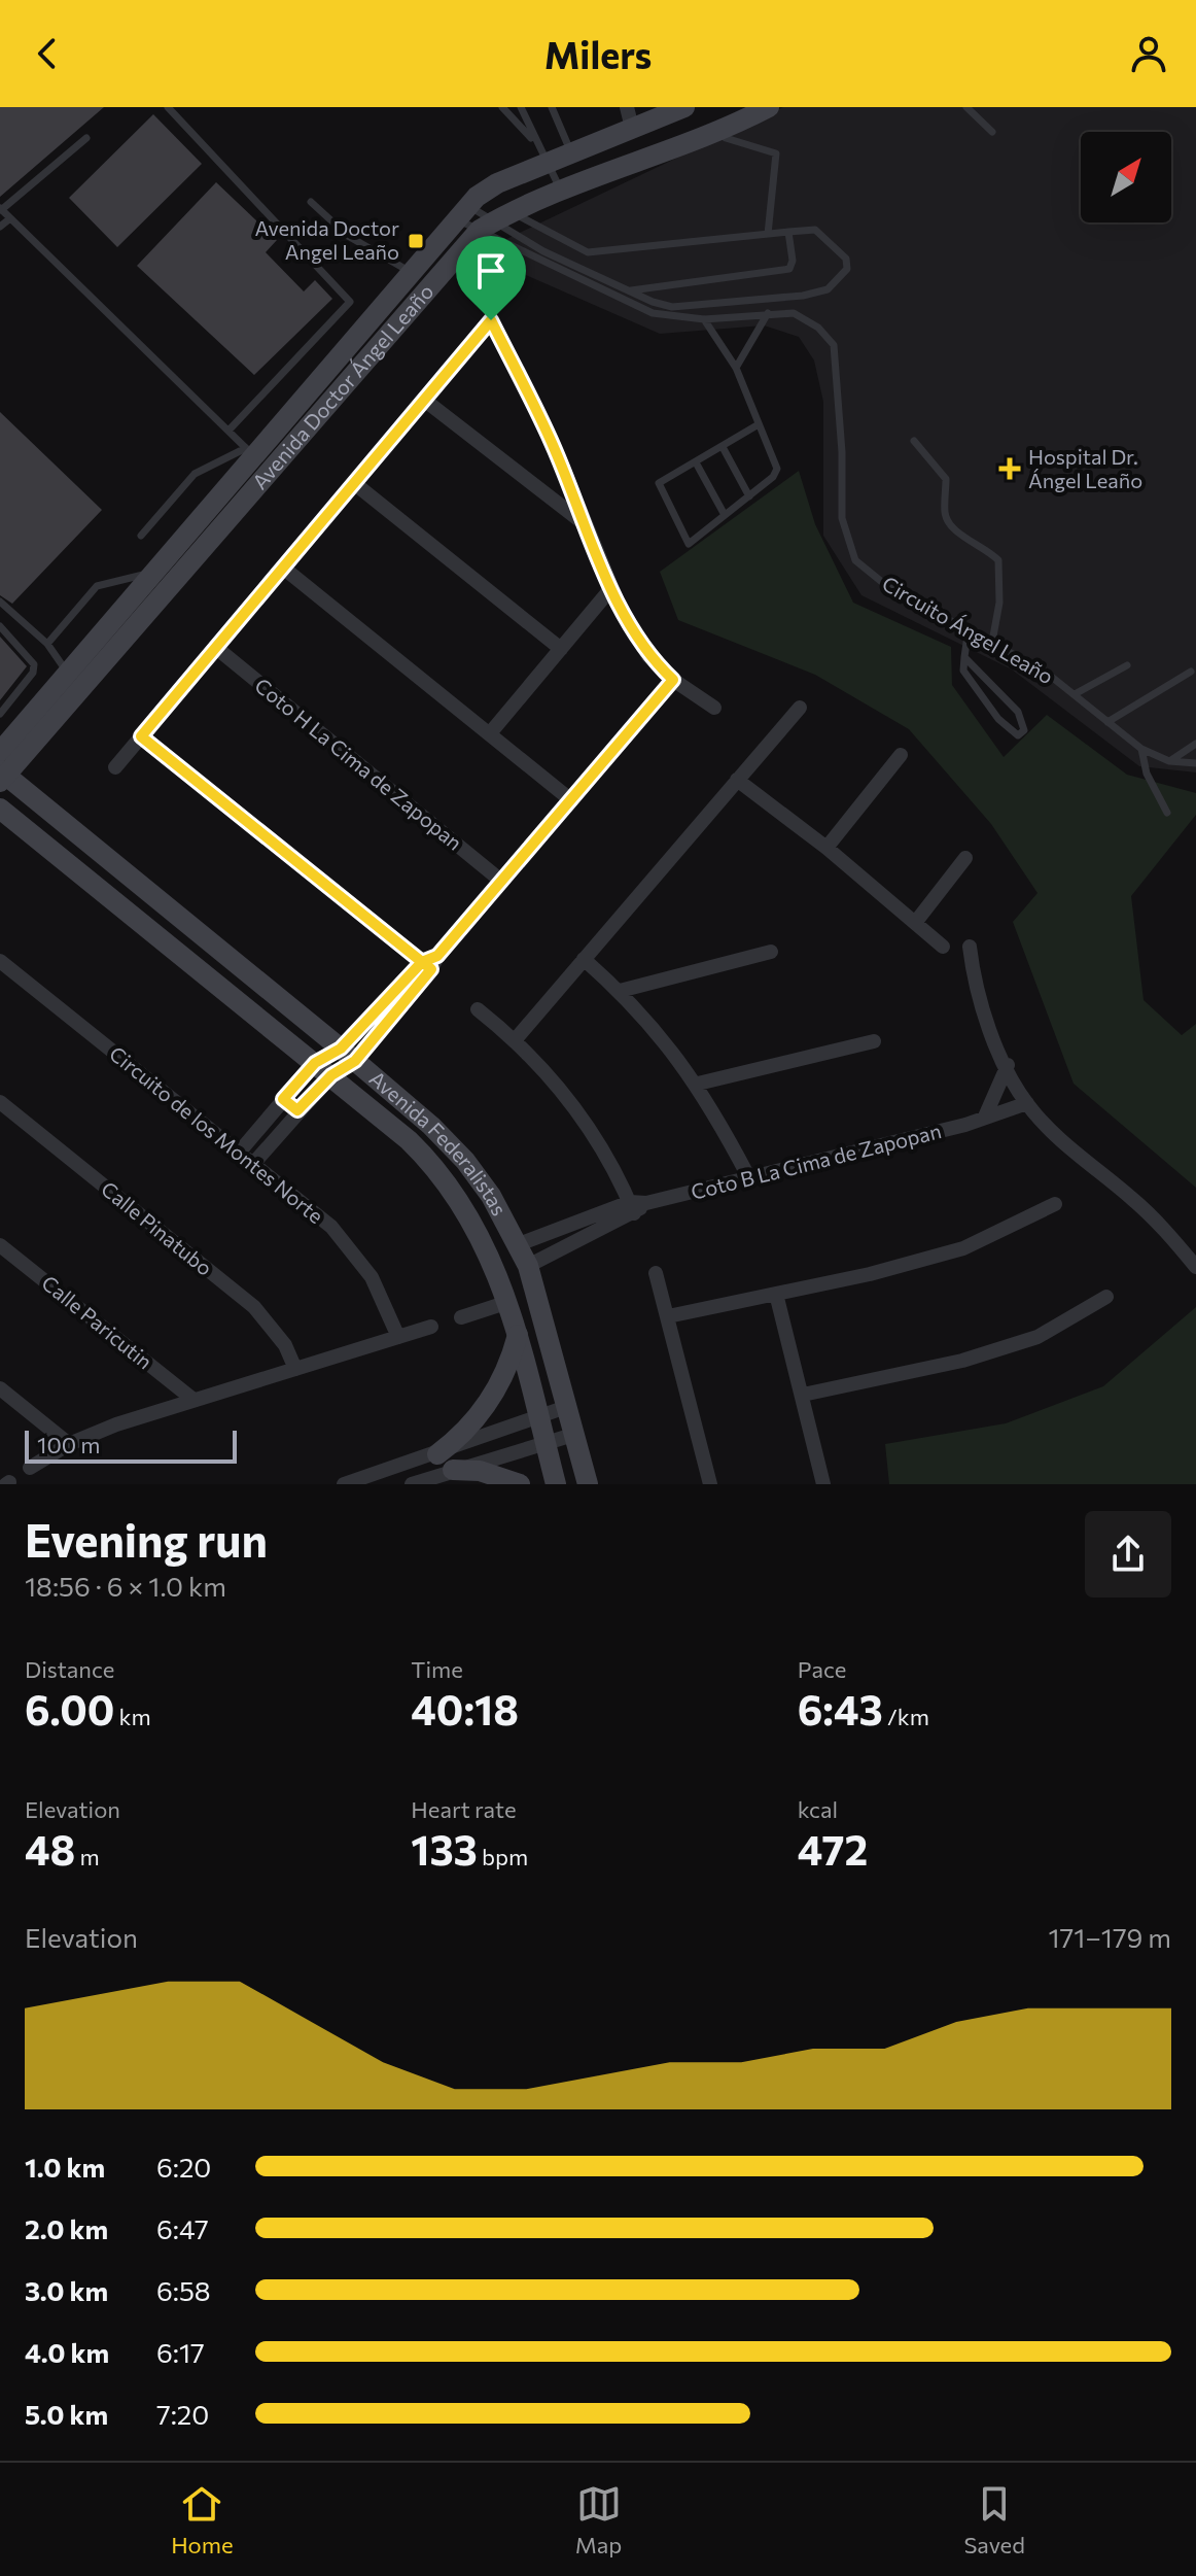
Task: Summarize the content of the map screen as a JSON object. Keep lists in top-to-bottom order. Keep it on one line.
{"streets":{"street":["Avenida Doctor Ángel Leaño","Coto H La Cima de Zapopan","Circuito de los Montes Norte","Avenida Federalistas","Coto B La Cima de Zapopan","Calle Pinatubo","Calle Paricutin"],"lane":["Circuito Ángel Leaño"]},"crossings":[["Avenida Doctor Ángel Leaño","Circuito Ángel Leaño"],["Avenida Doctor Ángel Leaño","Avenida Federalistas"],["Avenida Federalistas","Coto B La Cima de Zapopan"]],"places":{"transit":["Avenida Doctor Angel Leaño"],"health":["Hospital Dr. Ángel Leaño"]},"scale_bar":"100 m","north":"top right","page":{"header":"Milers","scale":"100 m","heading":["Evening run","18:56 · 6 × 1.0 km"],"stats":[["Distance","6.00 km"],["Time","40:18"],["Pace","6:43 /km"],["Elevation","48 m"],["Heart rate","133 bpm"],["kcal","472"]],"chart":["Elevation","171–179 m"],"list":[{"name":"1.0 km","note":"6:20"},{"name":"2.0 km","note":"6:47"},{"name":"3.0 km","note":"6:58"},{"name":"4.0 km","note":"6:17"},{"name":"5.0 km","note":"7:20"}],"tabs":["Home","Map","Saved"]}}
